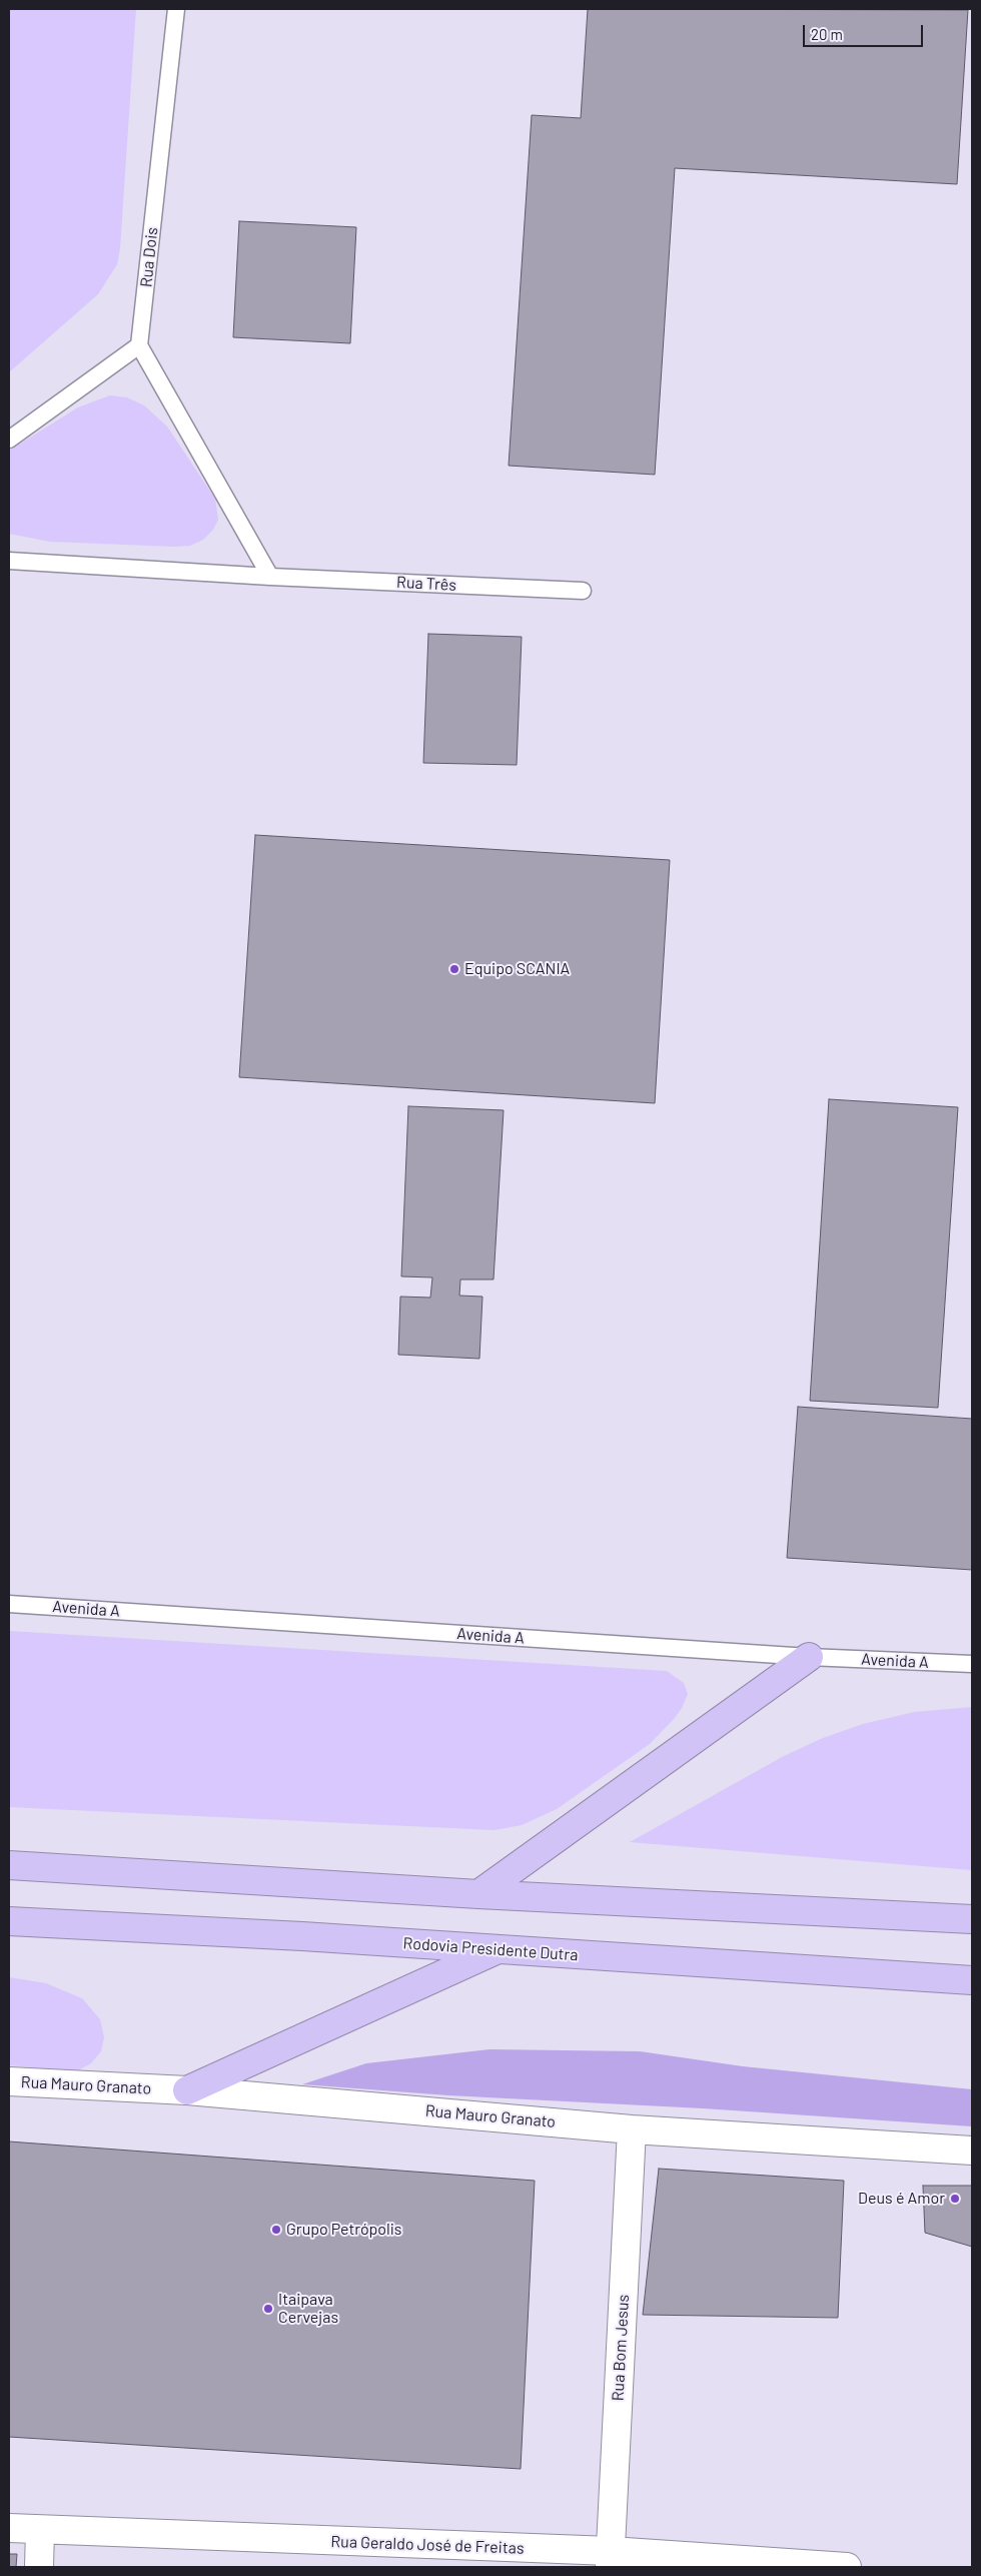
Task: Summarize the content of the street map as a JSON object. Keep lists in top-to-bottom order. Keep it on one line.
{"streets":{"highway":["Rodovia Presidente Dutra"],"street":["Rua Mauro Granato","Rua Bom Jesus","Rua Geraldo José de Freitas"],"lane":["Rua Dois","Rua Três","Avenida A"]},"crossings":[["Rua Mauro Granato","Rua Bom Jesus"],["Rua Bom Jesus","Rua Geraldo José de Freitas"]],"places":["Equipo SCANIA","Deus é Amor","Grupo Petrópolis","Itaipava Cervejas"],"scale_bar":"20 m"}
